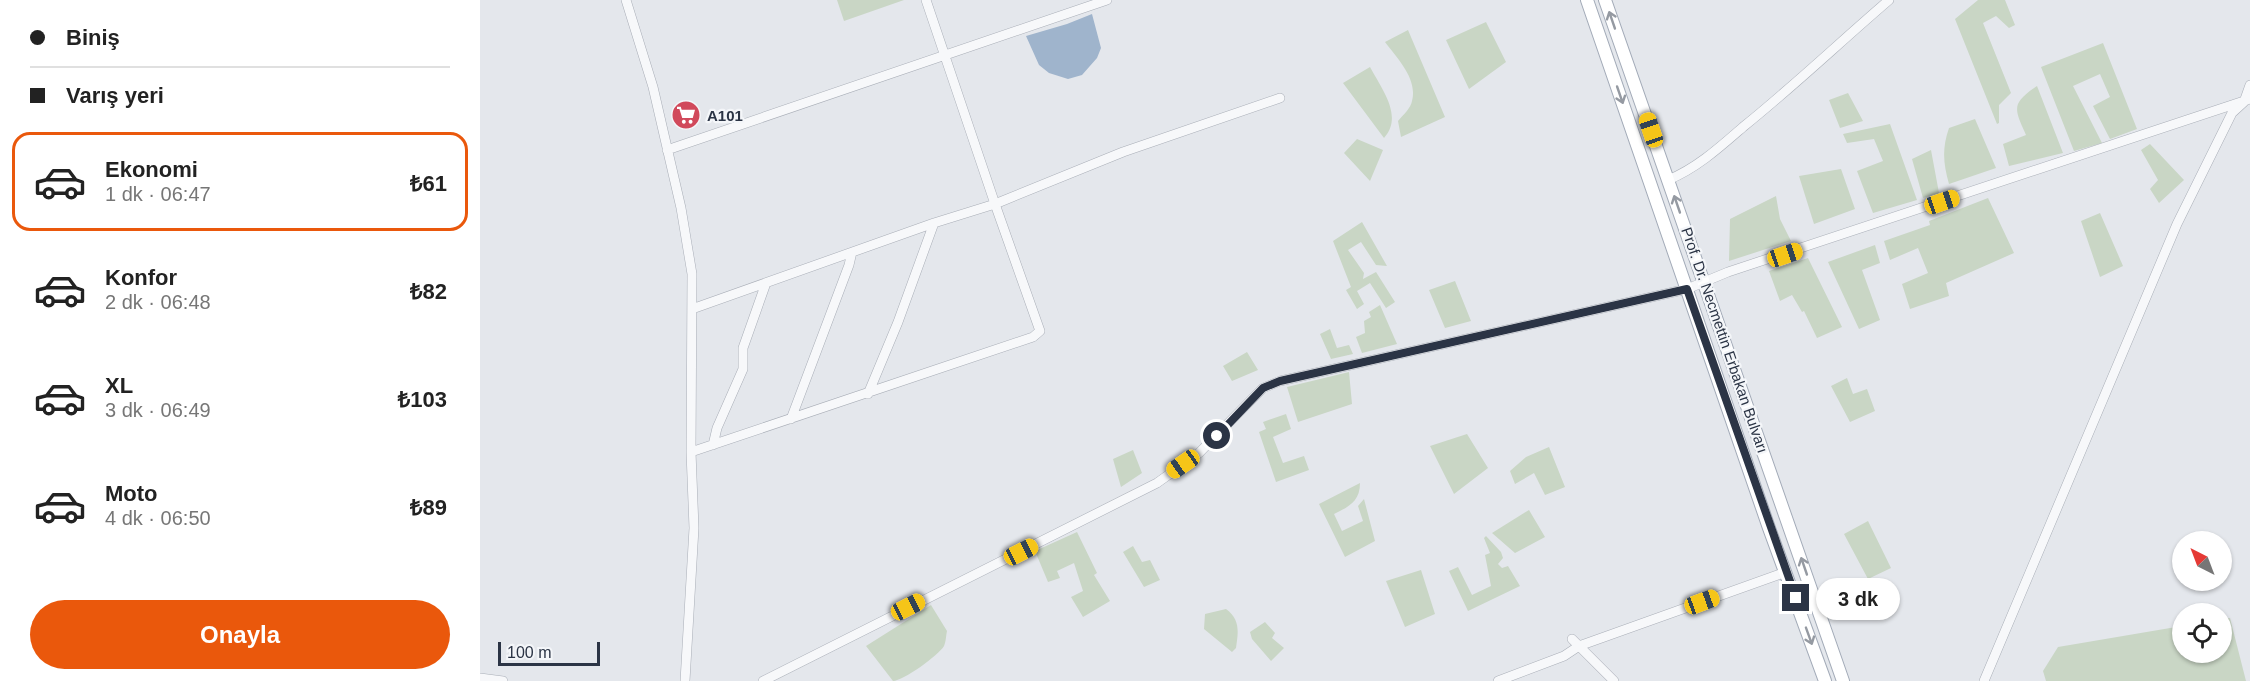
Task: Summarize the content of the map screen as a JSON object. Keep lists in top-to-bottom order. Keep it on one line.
{"streets":{"main road":["Prof. Dr. Necmettin Erbakan Bulvarı"]},"places":{"supermarket":["A101"]},"scale_bar":"100 m","north":"top left","page":{"banner":["Biniş","Varış yeri"],"list":[{"name":"Ekonomi","note":"1 dk · 06:47","value":"₺61"},{"name":"Konfor","note":"2 dk · 06:48","value":"₺82"},{"name":"XL","note":"3 dk · 06:49","value":"₺103"},{"name":"Moto","note":"4 dk · 06:50","value":"₺89"}],"bubble":"3 dk","buttons":"Onayla","scale":"100 m"}}
